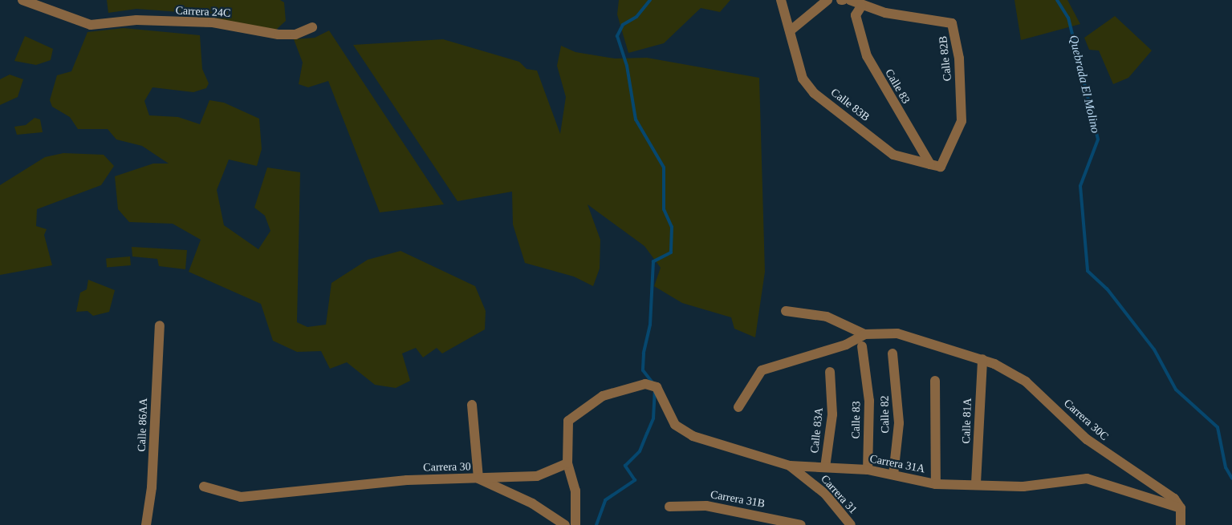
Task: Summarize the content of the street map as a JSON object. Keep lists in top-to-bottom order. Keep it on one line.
{"streets":{"street":["Carrera 24C","Calle 82B","Calle 83","Calle 83B","Calle 82","Carrera 30C","Calle 81A","Calle 86AA","Calle 83A","Carrera 31A","Carrera 30","Carrera 31","Carrera 31B"]},"crossings":[["Calle 82B","Calle 83"],["Calle 82B","Calle 83B"],["Calle 83","Calle 83B"],["Calle 83","Carrera 31A"],["Calle 82","Carrera 31A"],["Carrera 30C","Calle 81A"],["Carrera 30C","Carrera 31A"],["Calle 81A","Carrera 31A"],["Calle 83A","Carrera 31A"],["Carrera 31A","Carrera 30"],["Carrera 31A","Carrera 31"]],"water":["Quebrada El Molino"]}
